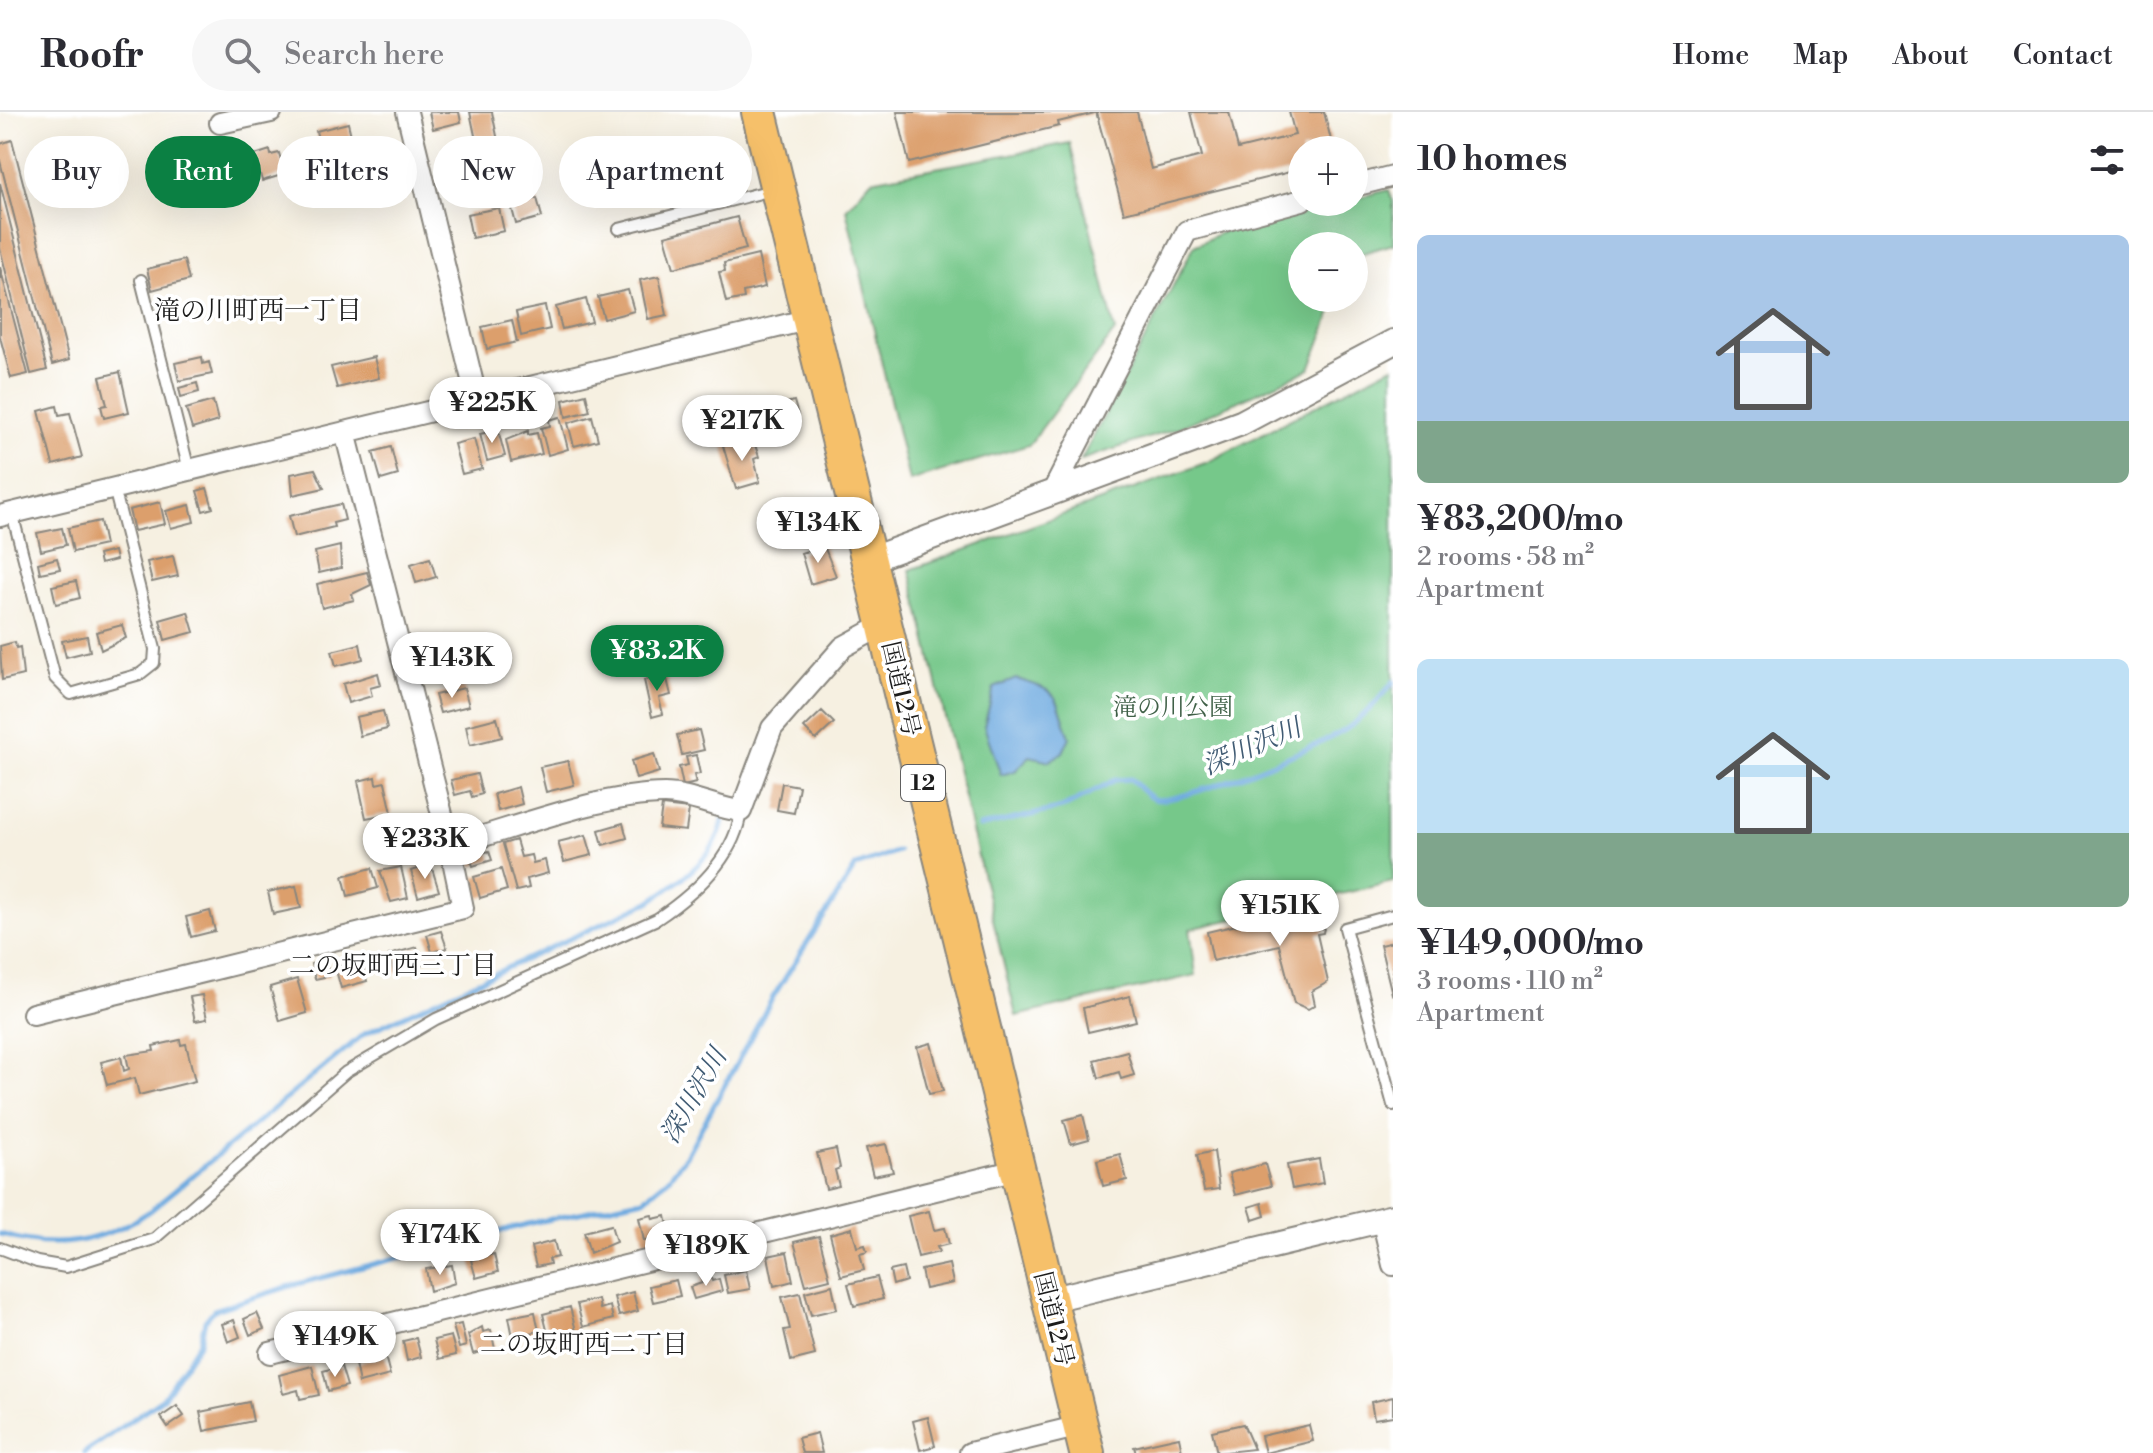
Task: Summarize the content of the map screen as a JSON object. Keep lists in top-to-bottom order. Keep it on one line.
{"streets":{"highway":["国道12号","12"]},"districts":["滝の川町西一丁目","二の坂町西三丁目","二の坂町西二丁目"],"water":["深川沢川"],"parks":["滝の川公園"],"page":{"header":"Roofr","search":"Search here","nav":["Home","Map","About","Contact"],"heading":"10 homes","map_buttons":["+","−"],"chip":["Buy","Rent","Filters","New","Apartment"],"list":[{"name":"¥83,200/mo","note":"2 rooms · 58 m² · Apartment"},{"name":"¥149,000/mo","note":"3 rooms · 110 m² · Apartment"}],"price":["¥225K","¥217K","¥134K","¥83.2K","¥143K","¥233K","¥151K","¥174K","¥189K","¥149K"]}}
